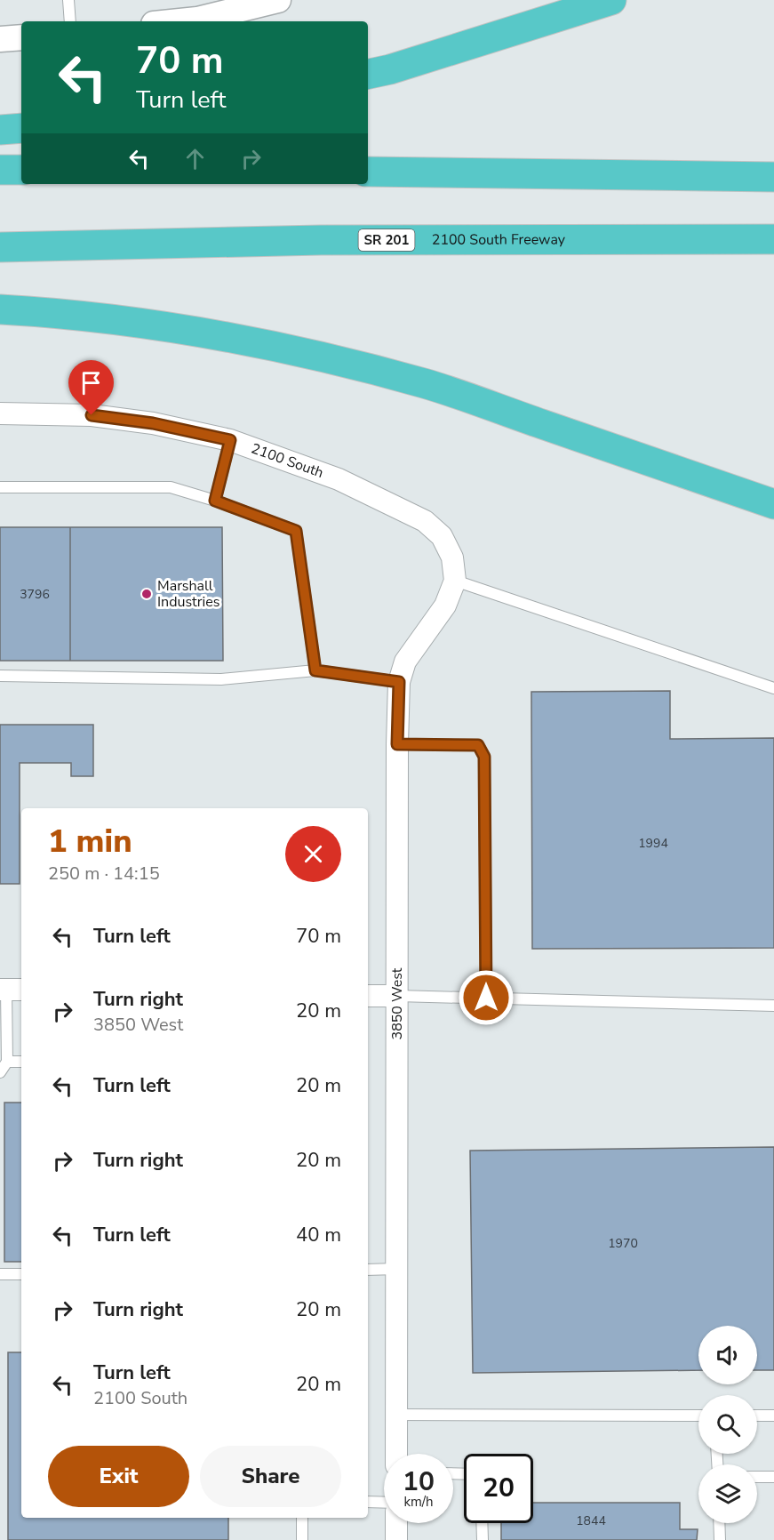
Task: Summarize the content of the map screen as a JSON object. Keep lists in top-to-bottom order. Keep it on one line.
{"streets":{"highway":["2100 South Freeway","SR 201"],"street":["2100 South","3850 West"]},"crossings":[["2100 South","3850 West"]],"places":["Marshall Industries"],"house_numbers":["3796","1994","1970","1844"],"page":{"turn":["70 m","Turn left"],"heading":["1 min","250 m · 14:15"],"list":[{"name":"Turn left","value":"70 m"},{"name":"Turn right","note":"3850 West","value":"20 m"},{"name":"Turn left","value":"20 m"},{"name":"Turn right","value":"20 m"},{"name":"Turn left","value":"40 m"},{"name":"Turn right","value":"20 m"},{"name":"Turn left","note":"2100 South","value":"20 m"}],"buttons":["Exit","Share"],"speed":"10 km/h","limit":"20"}}
